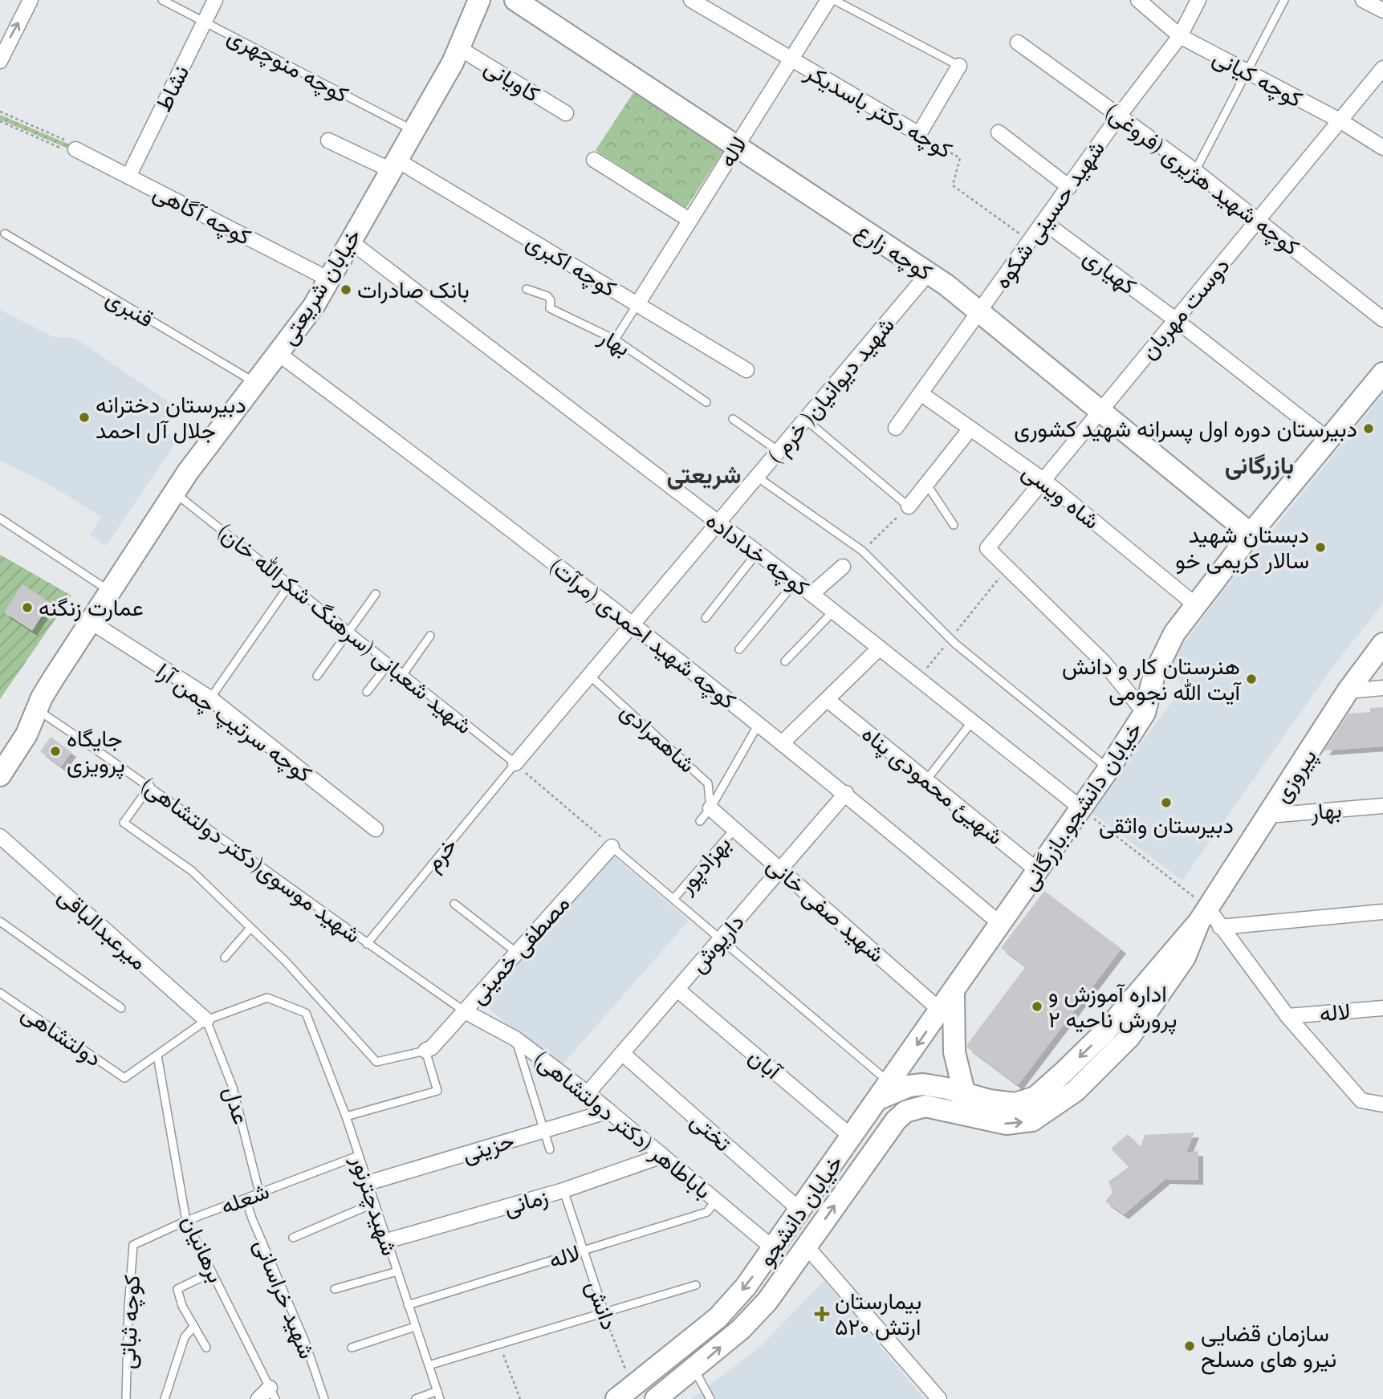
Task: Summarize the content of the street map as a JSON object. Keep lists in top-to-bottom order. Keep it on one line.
{"streets":{"main road":["کوچه زارع","خیابان شریعتی","پیروزی","خیابان دانشجو.بازرگانی","خیابان دانشجو"],"street":["کوچه کیانی","کاویانی","نشاط","کوچه دکتر باسدیکر","لاله","کوچه شهید هژیری (فروغی)","کوچه آگاهی","شهید حسینی شکوه","کوچه اکبری","کهیاری","دوست مهربان","بهار","شهید دیوانیان( خرم )","شاه ویسی","کوچه خداداده","کوچه شهید احمدی (مرآت)","کوچه سرتیپ چمن آرا","شهیئ محمودی پناه","شهید صفی خانی","میرعبدالباقی","داریوش","مصطفی خمینی","آبان","باباطاهر (دکتر دولتشاهی)","تختی","حزینی","زمانی"],"lane":["کوچه منوچهری","قنبری","شهید شعبانی (سرهنگ شکرالله خان)","شاهمرادی","خرم","شهید موسوی(دکتر دولتشاهی)","بهزادپور","دولتشاهی","عدل","شعله","شهیدچترنور","برهانیان","شهید خراسانی","دانش","کوچه ثباتی"]},"crossings":[["کوچه منوچهری","نشاط"],["کوچه منوچهری","خیابان شریعتی"],["کوچه کیانی","شهید حسینی شکوه"],["کوچه کیانی","دوست مهربان"],["کاویانی","خیابان شریعتی"],["نشاط","کوچه آگاهی"],["کوچه دکتر باسدیکر","لاله"],["کوچه دکتر باسدیکر","شهید حسینی شکوه"],["لاله","کوچه زارع"],["لاله","کوچه اکبری"],["لاله","باباطاهر (دکتر دولتشاهی)"],["لاله","شهیدچترنور"],["لاله","دانش"],["کوچه شهید هژیری (فروغی)","شهید حسینی شکوه"],["کوچه شهید هژیری (فروغی)","دوست مهربان"],["کوچه آگاهی","خیابان شریعتی"],["شهید حسینی شکوه","کوچه زارع"],["شهید حسینی شکوه","کهیاری"],["شهید حسینی شکوه","شاه ویسی"],["کوچه زارع","دوست مهربان"],["کوچه زارع","شهید دیوانیان( خرم )"],["کوچه زارع","خیابان دانشجو.بازرگانی"],["کوچه اکبری","خیابان شریعتی"],["کهیاری","دوست مهربان"],["کهیاری","خیابان دانشجو.بازرگانی"],["خیابان شریعتی","قنبری"],["خیابان شریعتی","کوچه خداداده"],["خیابان شریعتی","شهید شعبانی (سرهنگ شکرالله خان)"],["خیابان شریعتی","کوچه شهید احمدی (مرآت)"],["خیابان شریعتی","کوچه سرتیپ چمن آرا"],["خیابان شریعتی","شهید موسوی(دکتر دولتشاهی)"],["دوست مهربان","شاه ویسی"],["بهار","پیروزی"],["شهید دیوانیان( خرم )","کوچه خداداده"],["شهید دیوانیان( خرم )","شهید شعبانی (سرهنگ شکرالله خان)"],["شهید دیوانیان( خرم )","کوچه شهید احمدی (مرآت)"],["شهید دیوانیان( خرم )","شاهمرادی"],["شهید دیوانیان( خرم )","خرم"],["شاه ویسی","خیابان دانشجو.بازرگانی"],["کوچه خداداده","خیابان دانشجو.بازرگانی"],["شهید شعبانی (سرهنگ شکرالله خان)","خرم"],["کوچه شهید احمدی (مرآت)","خیابان دانشجو.بازرگانی"],["کوچه شهید احمدی (مرآت)","داریوش"],["شاهمرادی","شهید صفی خانی"],["پیروزی","خیابان دانشجو"],["شهیئ محمودی پناه","خیابان دانشجو.بازرگانی"],["خیابان دانشجو.بازرگانی","شهید صفی خانی"],["خیابان دانشجو.بازرگانی","خیابان دانشجو"],["خرم","شهید موسوی(دکتر دولتشاهی)"],["شهید موسوی(دکتر دولتشاهی)","مصطفی خمینی"],["شهید موسوی(دکتر دولتشاهی)","باباطاهر (دکتر دولتشاهی)"],["بهزادپور","شهید صفی خانی"],["شهید صفی خانی","داریوش"],["شهید صفی خانی","خیابان دانشجو"],["میرعبدالباقی","عدل"],["میرعبدالباقی","شهیدچترنور"],["داریوش","آبان"],["داریوش","باباطاهر (دکتر دولتشاهی)"],["داریوش","تختی"],["مصطفی خمینی","باباطاهر (دکتر دولتشاهی)"],["دولتشاهی","برهانیان"],["آبان","خیابان دانشجو"],["عدل","شعله"],["عدل","شهیدچترنور"],["باباطاهر (دکتر دولتشاهی)","حزینی"],["باباطاهر (دکتر دولتشاهی)","زمانی"],["باباطاهر (دکتر دولتشاهی)","خیابان دانشجو"],["تختی","خیابان دانشجو"],["حزینی","شهیدچترنور"],["شعله","شهیدچترنور"],["شعله","برهانیان"],["شعله","شهید خراسانی"],["شعله","کوچه ثباتی"],["زمانی","شهیدچترنور"],["زمانی","دانش"],["خیابان دانشجو","دانش"]],"districts":["بازرگانی","شریعتی"],"places":{"other":["بانک صادرات","دبیرستان دخترانه جلال آل احمد","دبیرستان دوره اول پسرانه شهید کشوری","دبستان شهید سالار کریمی خو","عمارت زنگنه","هنرستان کار و دانش آیت الله نجومی","جایگاه پرویزی","دبیرستان واثقی","اداره آموزش و پرورش ناحیه ۲","سازمان قضایی نیرو های مسلح"],"health":["بیمارستان ۵۲۰ ارتش"]}}
